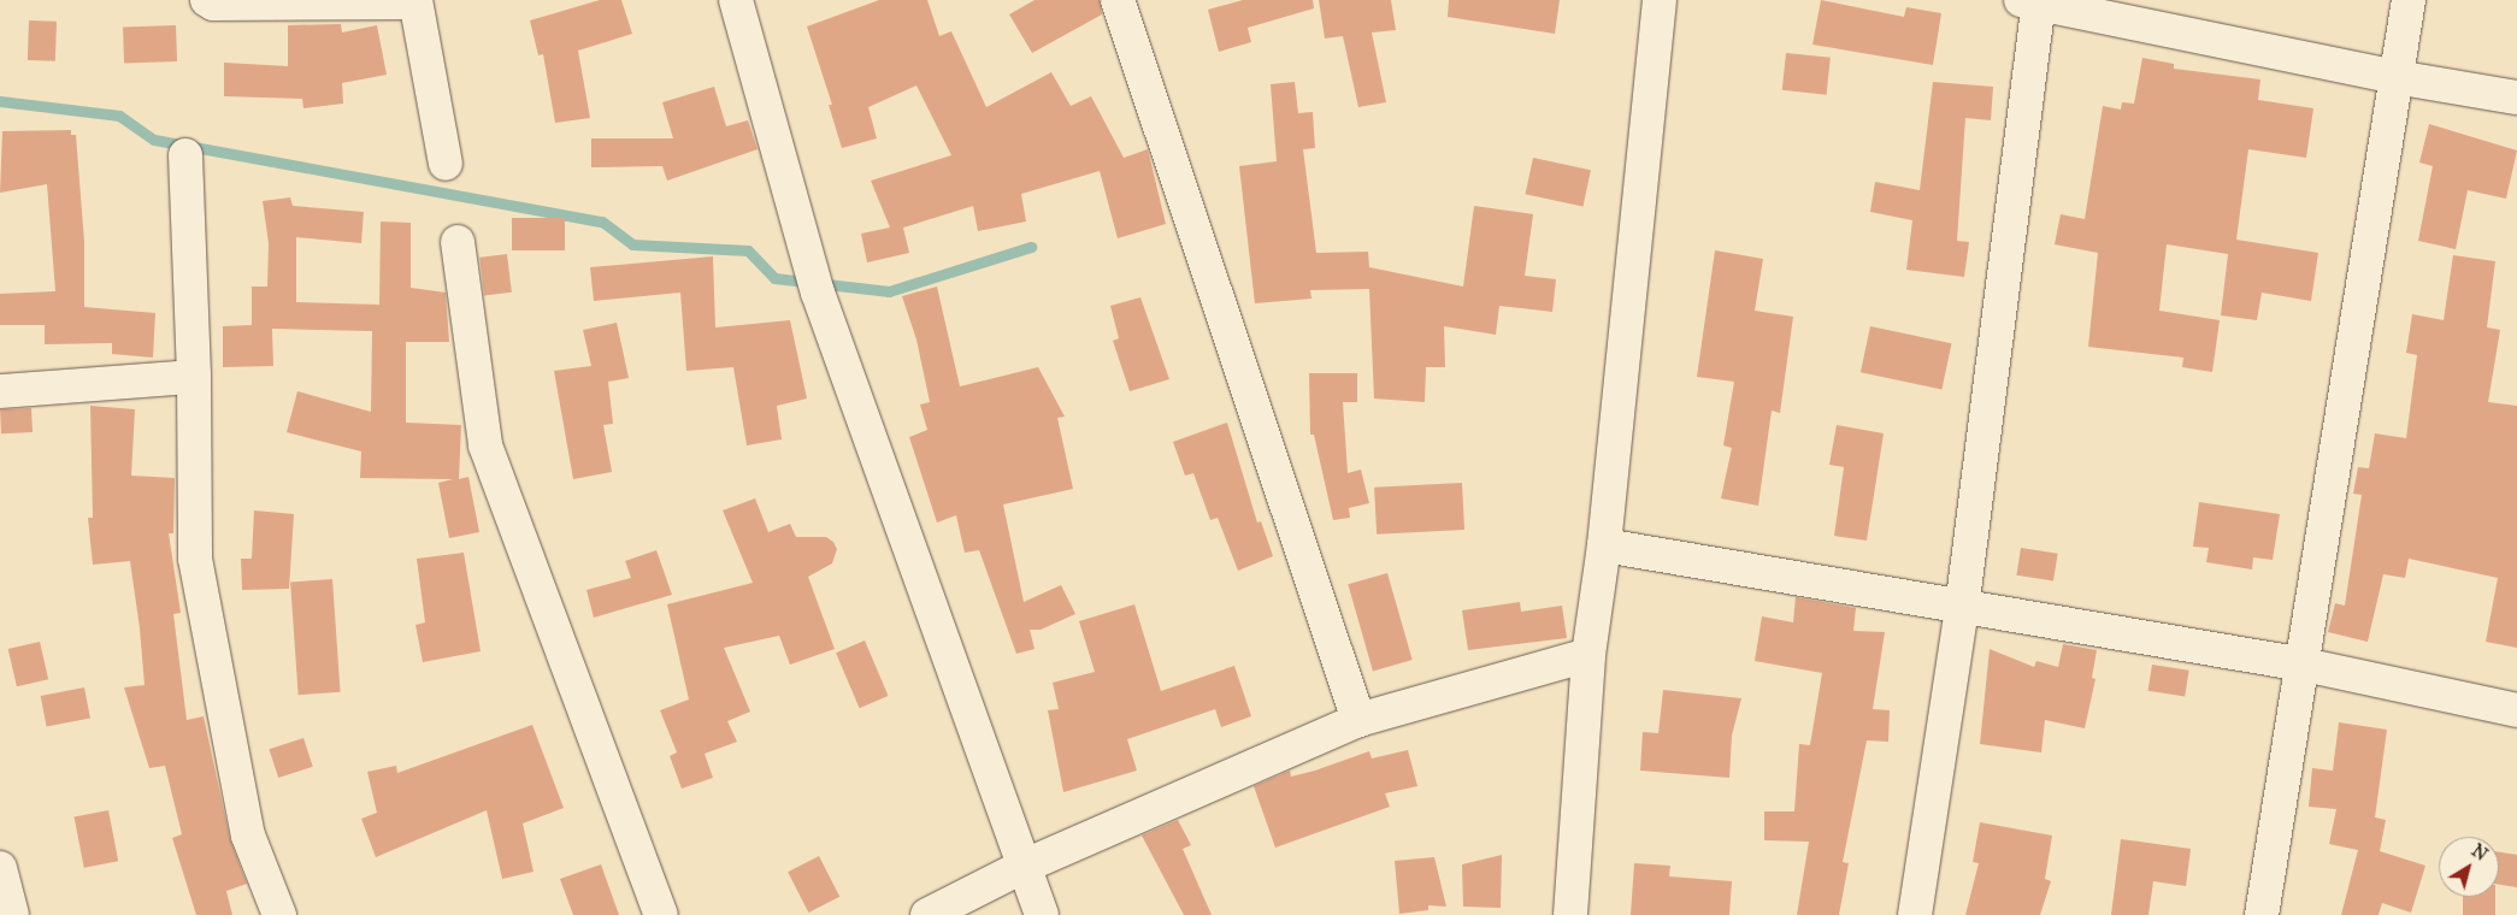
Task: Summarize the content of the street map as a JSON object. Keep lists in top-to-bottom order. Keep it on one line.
{"north":"top right"}
